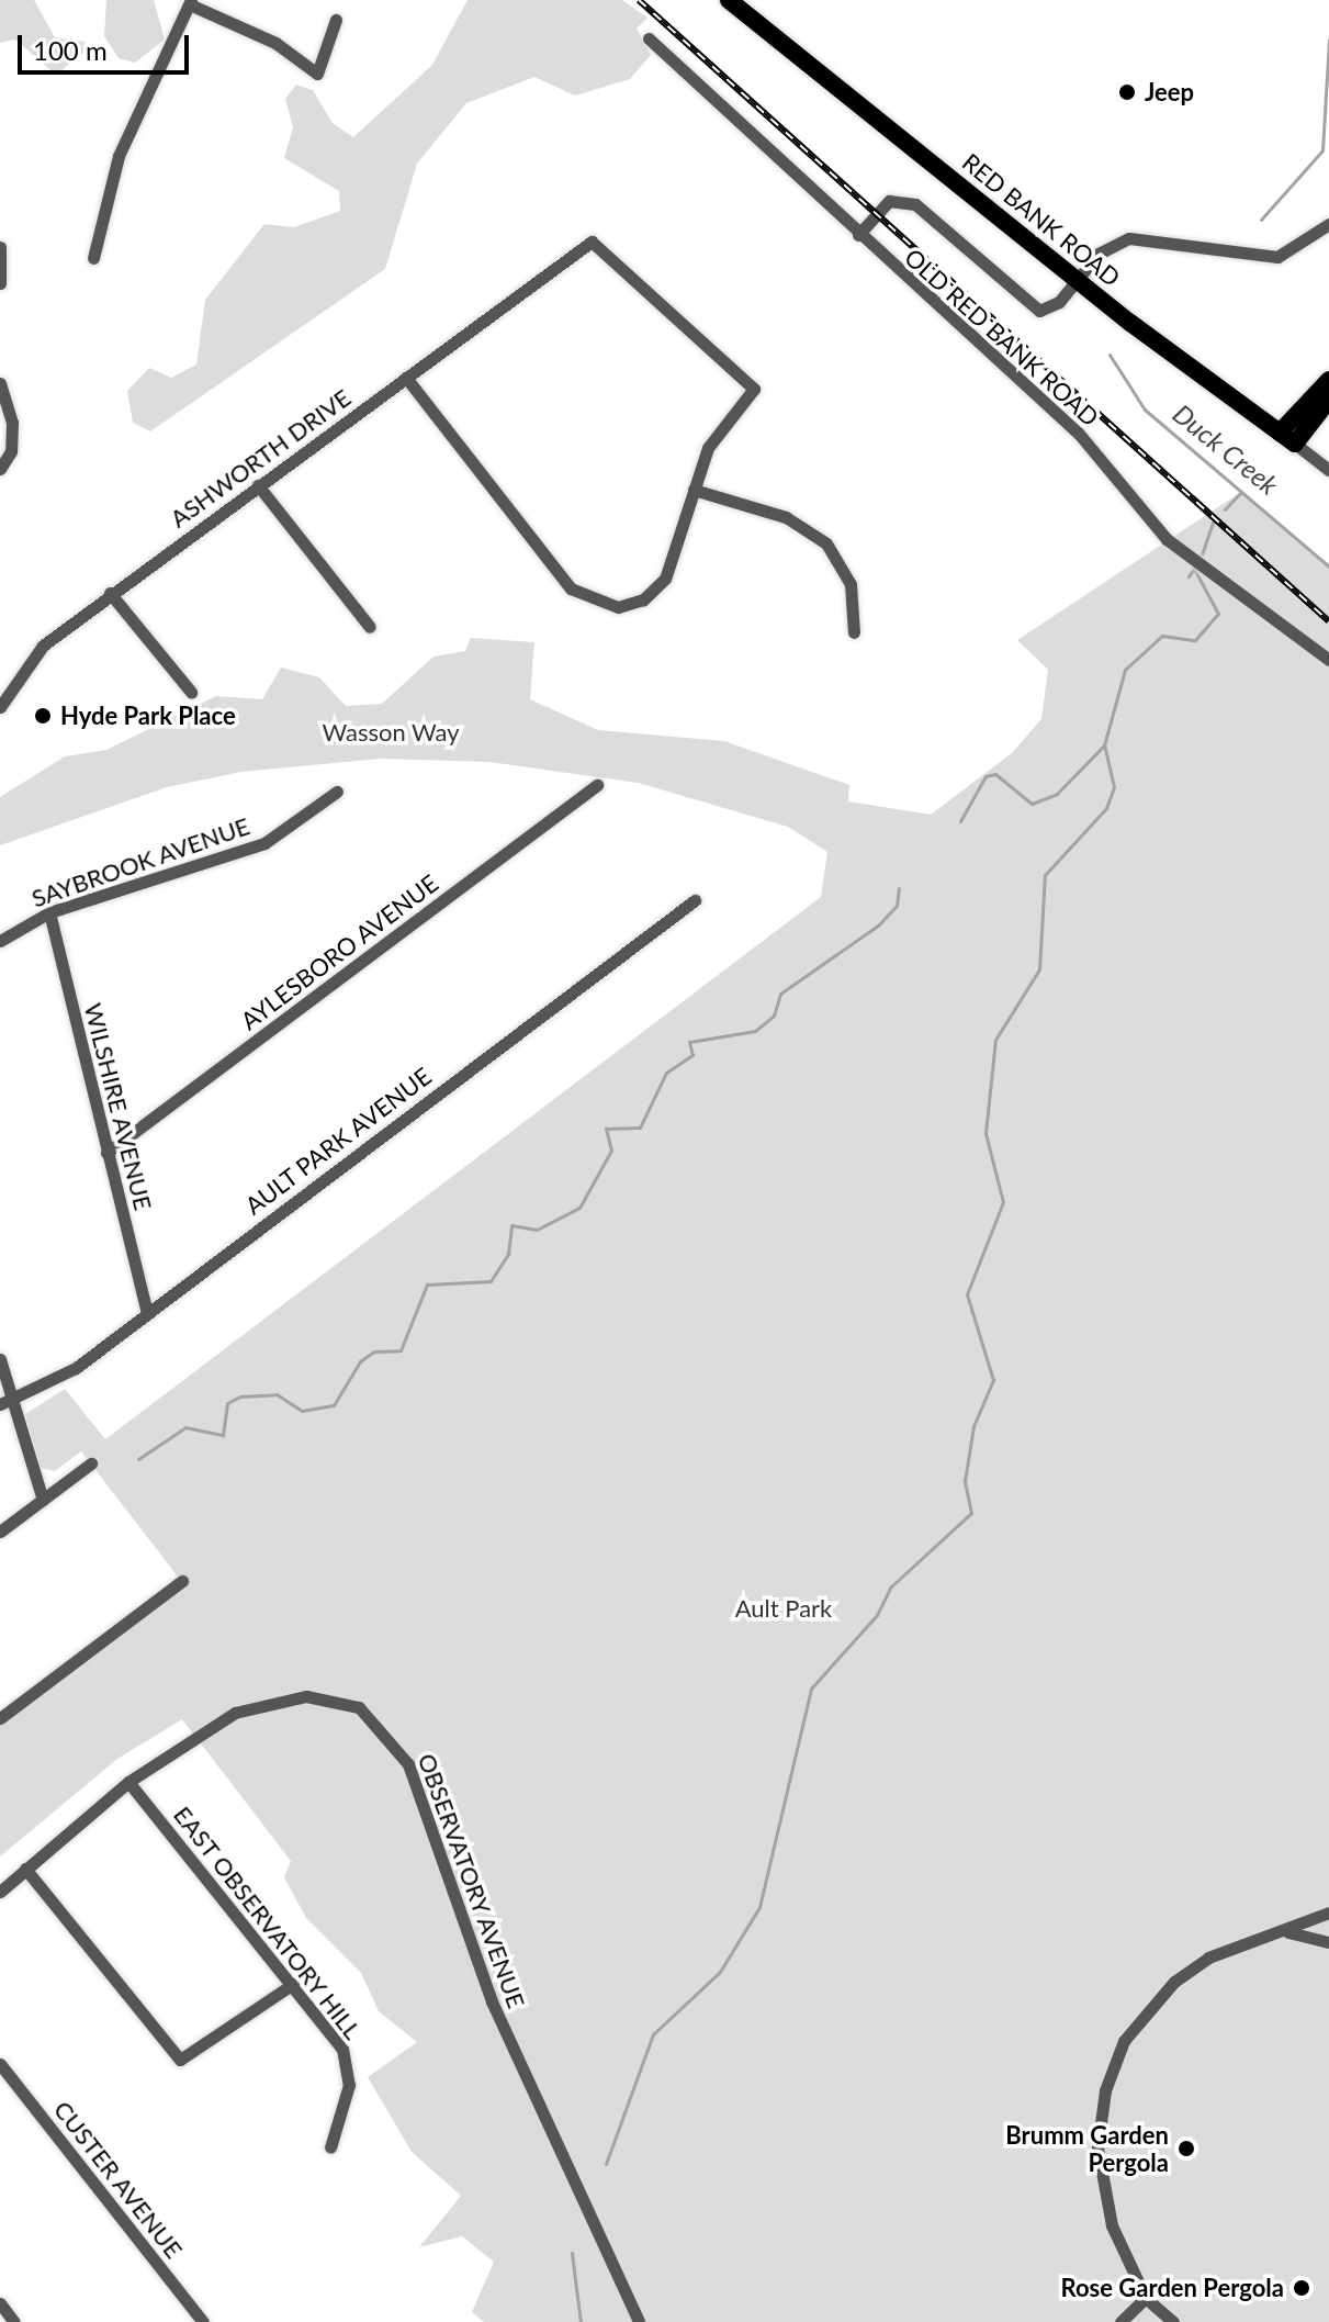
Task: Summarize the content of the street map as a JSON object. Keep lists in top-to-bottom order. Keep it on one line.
{"streets":{"highway":["RED BANK ROAD"],"street":["OLD RED BANK ROAD","ASHWORTH DRIVE","SAYBROOK AVENUE","AYLESBORO AVENUE","WILSHIRE AVENUE","AULT PARK AVENUE","OBSERVATORY AVENUE","EAST OBSERVATORY HILL","CUSTER AVENUE"]},"crossings":[["SAYBROOK AVENUE","WILSHIRE AVENUE"],["AYLESBORO AVENUE","WILSHIRE AVENUE"],["WILSHIRE AVENUE","AULT PARK AVENUE"],["OBSERVATORY AVENUE","EAST OBSERVATORY HILL"]],"water":["Duck Creek"],"parks":["Wasson Way","Ault Park"],"places":["Jeep","Hyde Park Place","Brumm Garden Pergola","Rose Garden Pergola"],"scale_bar":"100 m"}
